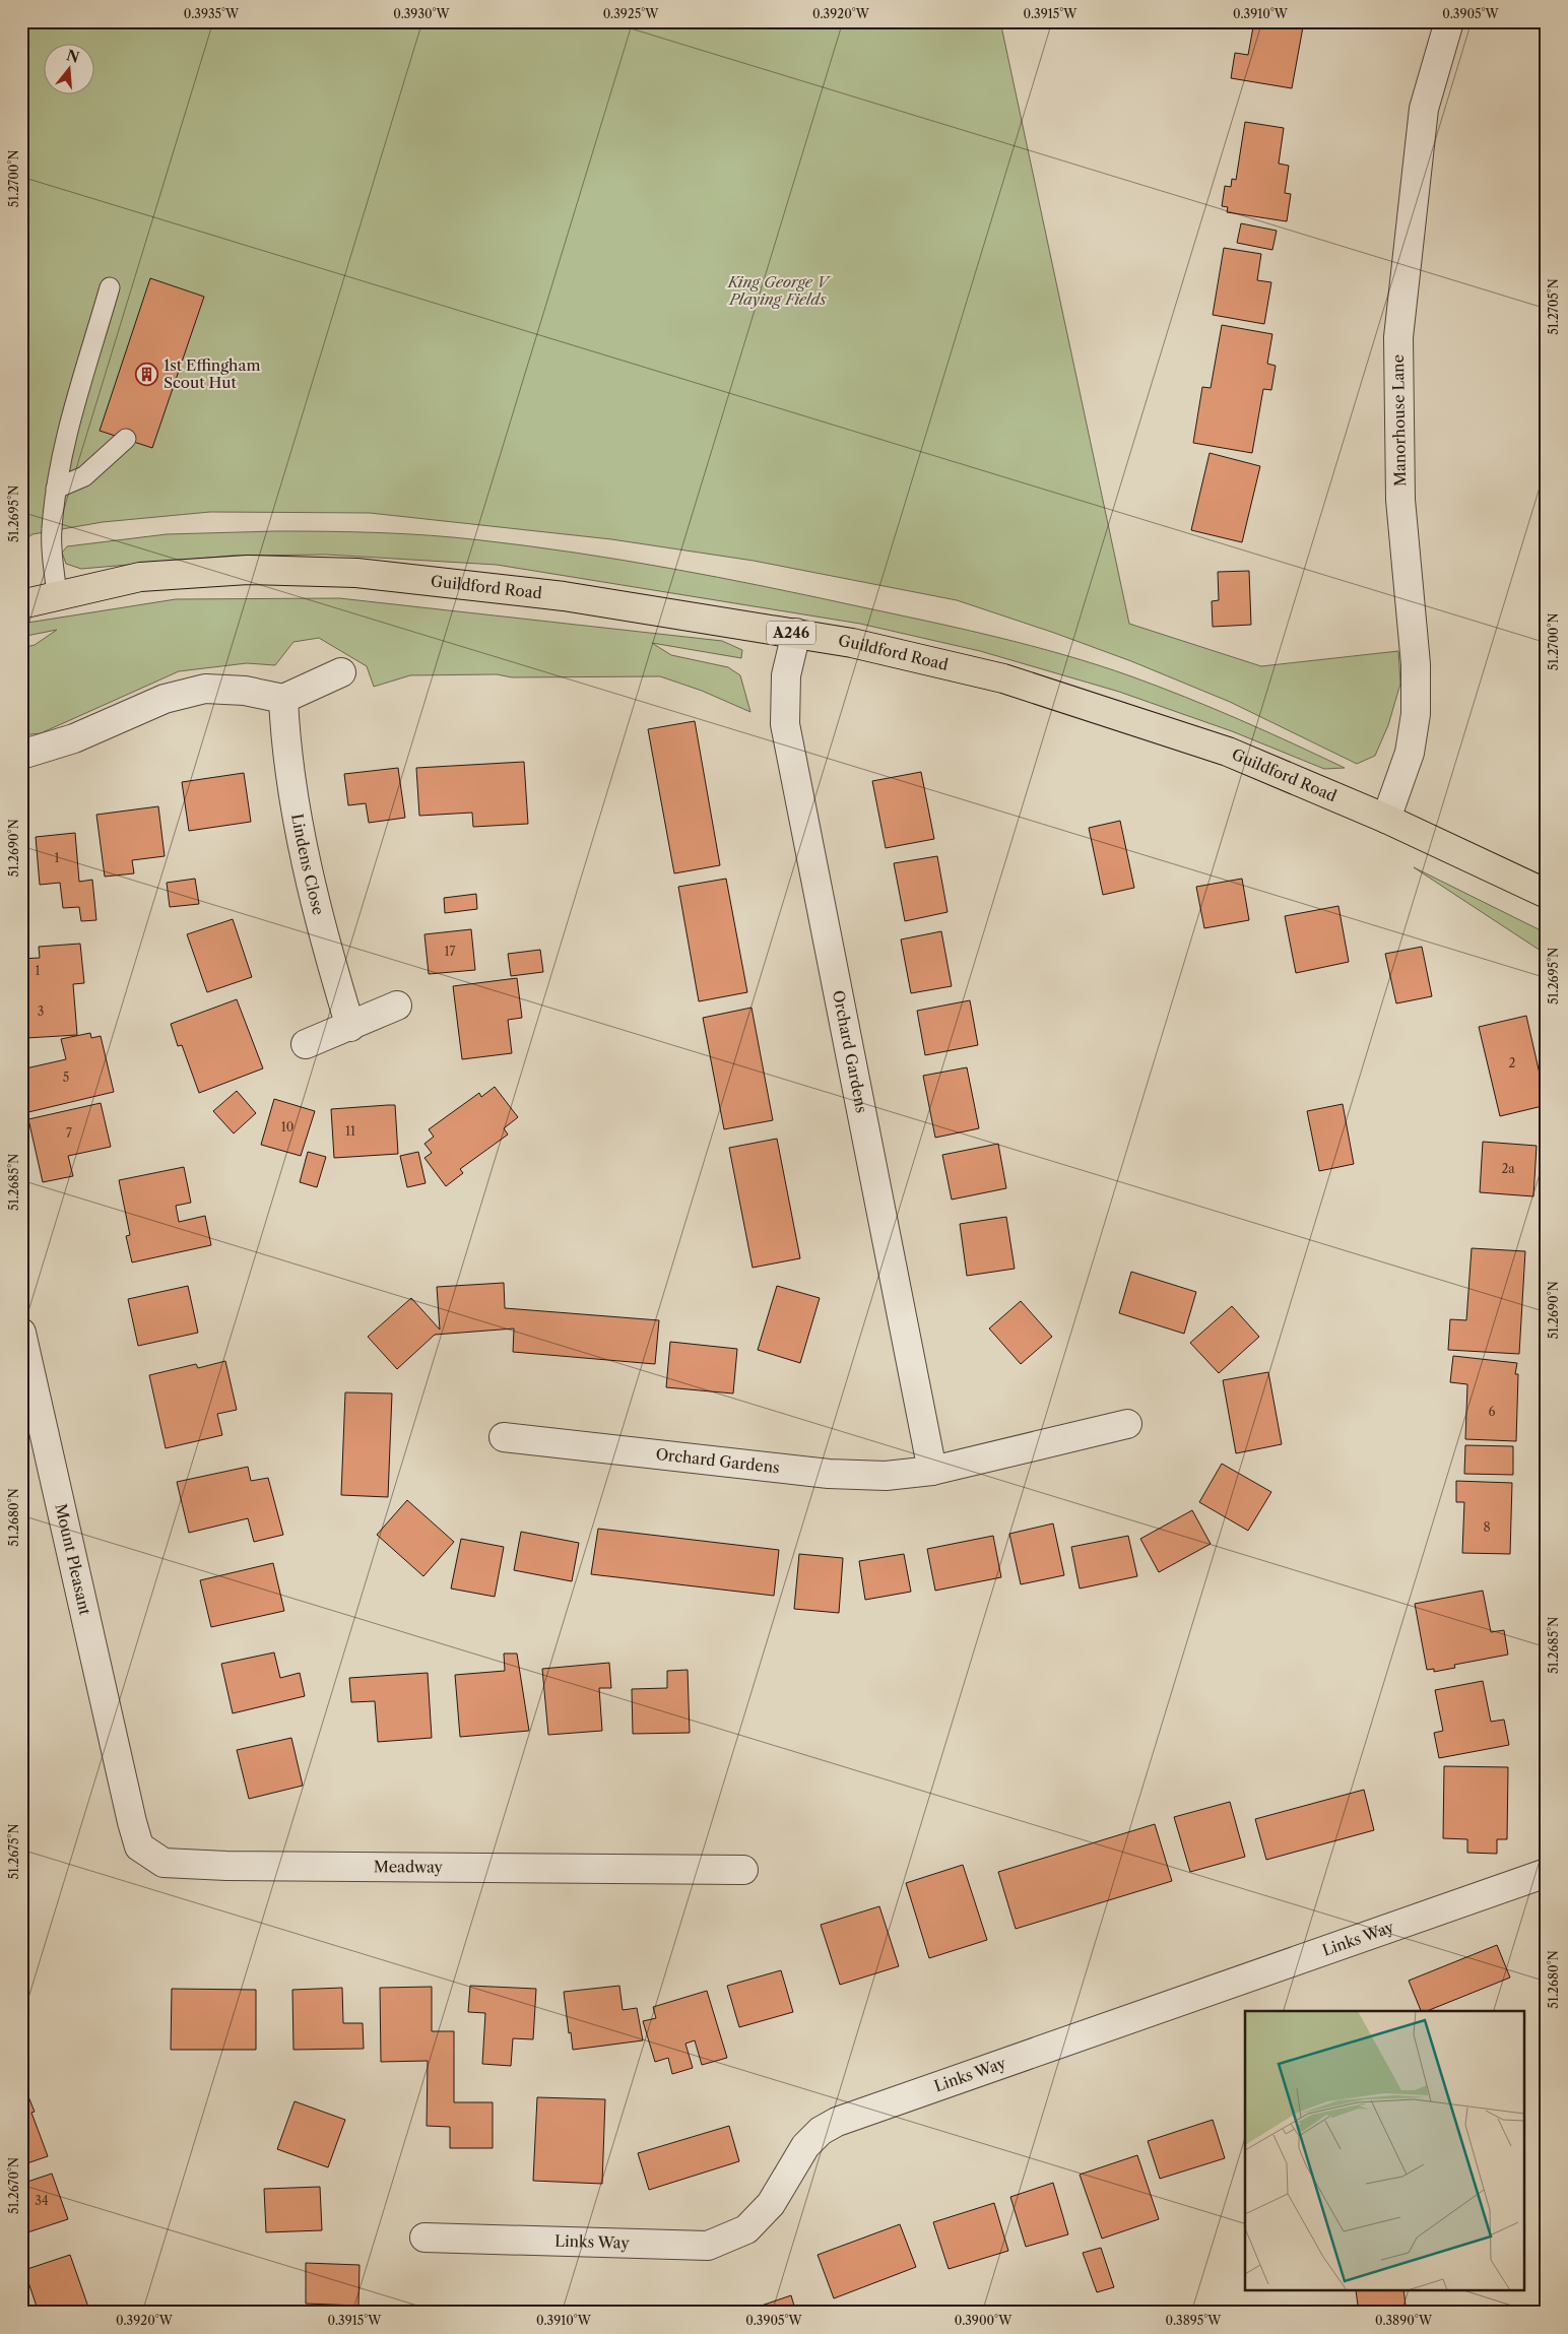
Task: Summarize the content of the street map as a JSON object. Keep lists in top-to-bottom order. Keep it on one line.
{"streets":{"main road":["Guildford Road","A246"],"street":["Manorhouse Lane","Lindens Close","Orchard Gardens","Mount Pleasant","Meadway","Links Way"]},"crossings":[["Manorhouse Lane","Guildford Road"],["Guildford Road","Orchard Gardens"],["Mount Pleasant","Meadway"]],"parks":["King George V Playing Fields"],"places":{"building":["1st Effingham Scout Hut"]},"house_numbers":["1","17","1","3","2","5","10","11","7","2a","6","8","34"],"north":"top","coordinates":["0.3935°W","0.3930°W","0.3925°W","0.3920°W","0.3915°W","0.3910°W","0.3905°W","51.2700°N","51.2705°N","51.2695°N","51.2690°N","51.2685°N","51.2680°N","51.2675°N","51.2670°N","0.3900°W","0.3895°W","0.3890°W"]}
